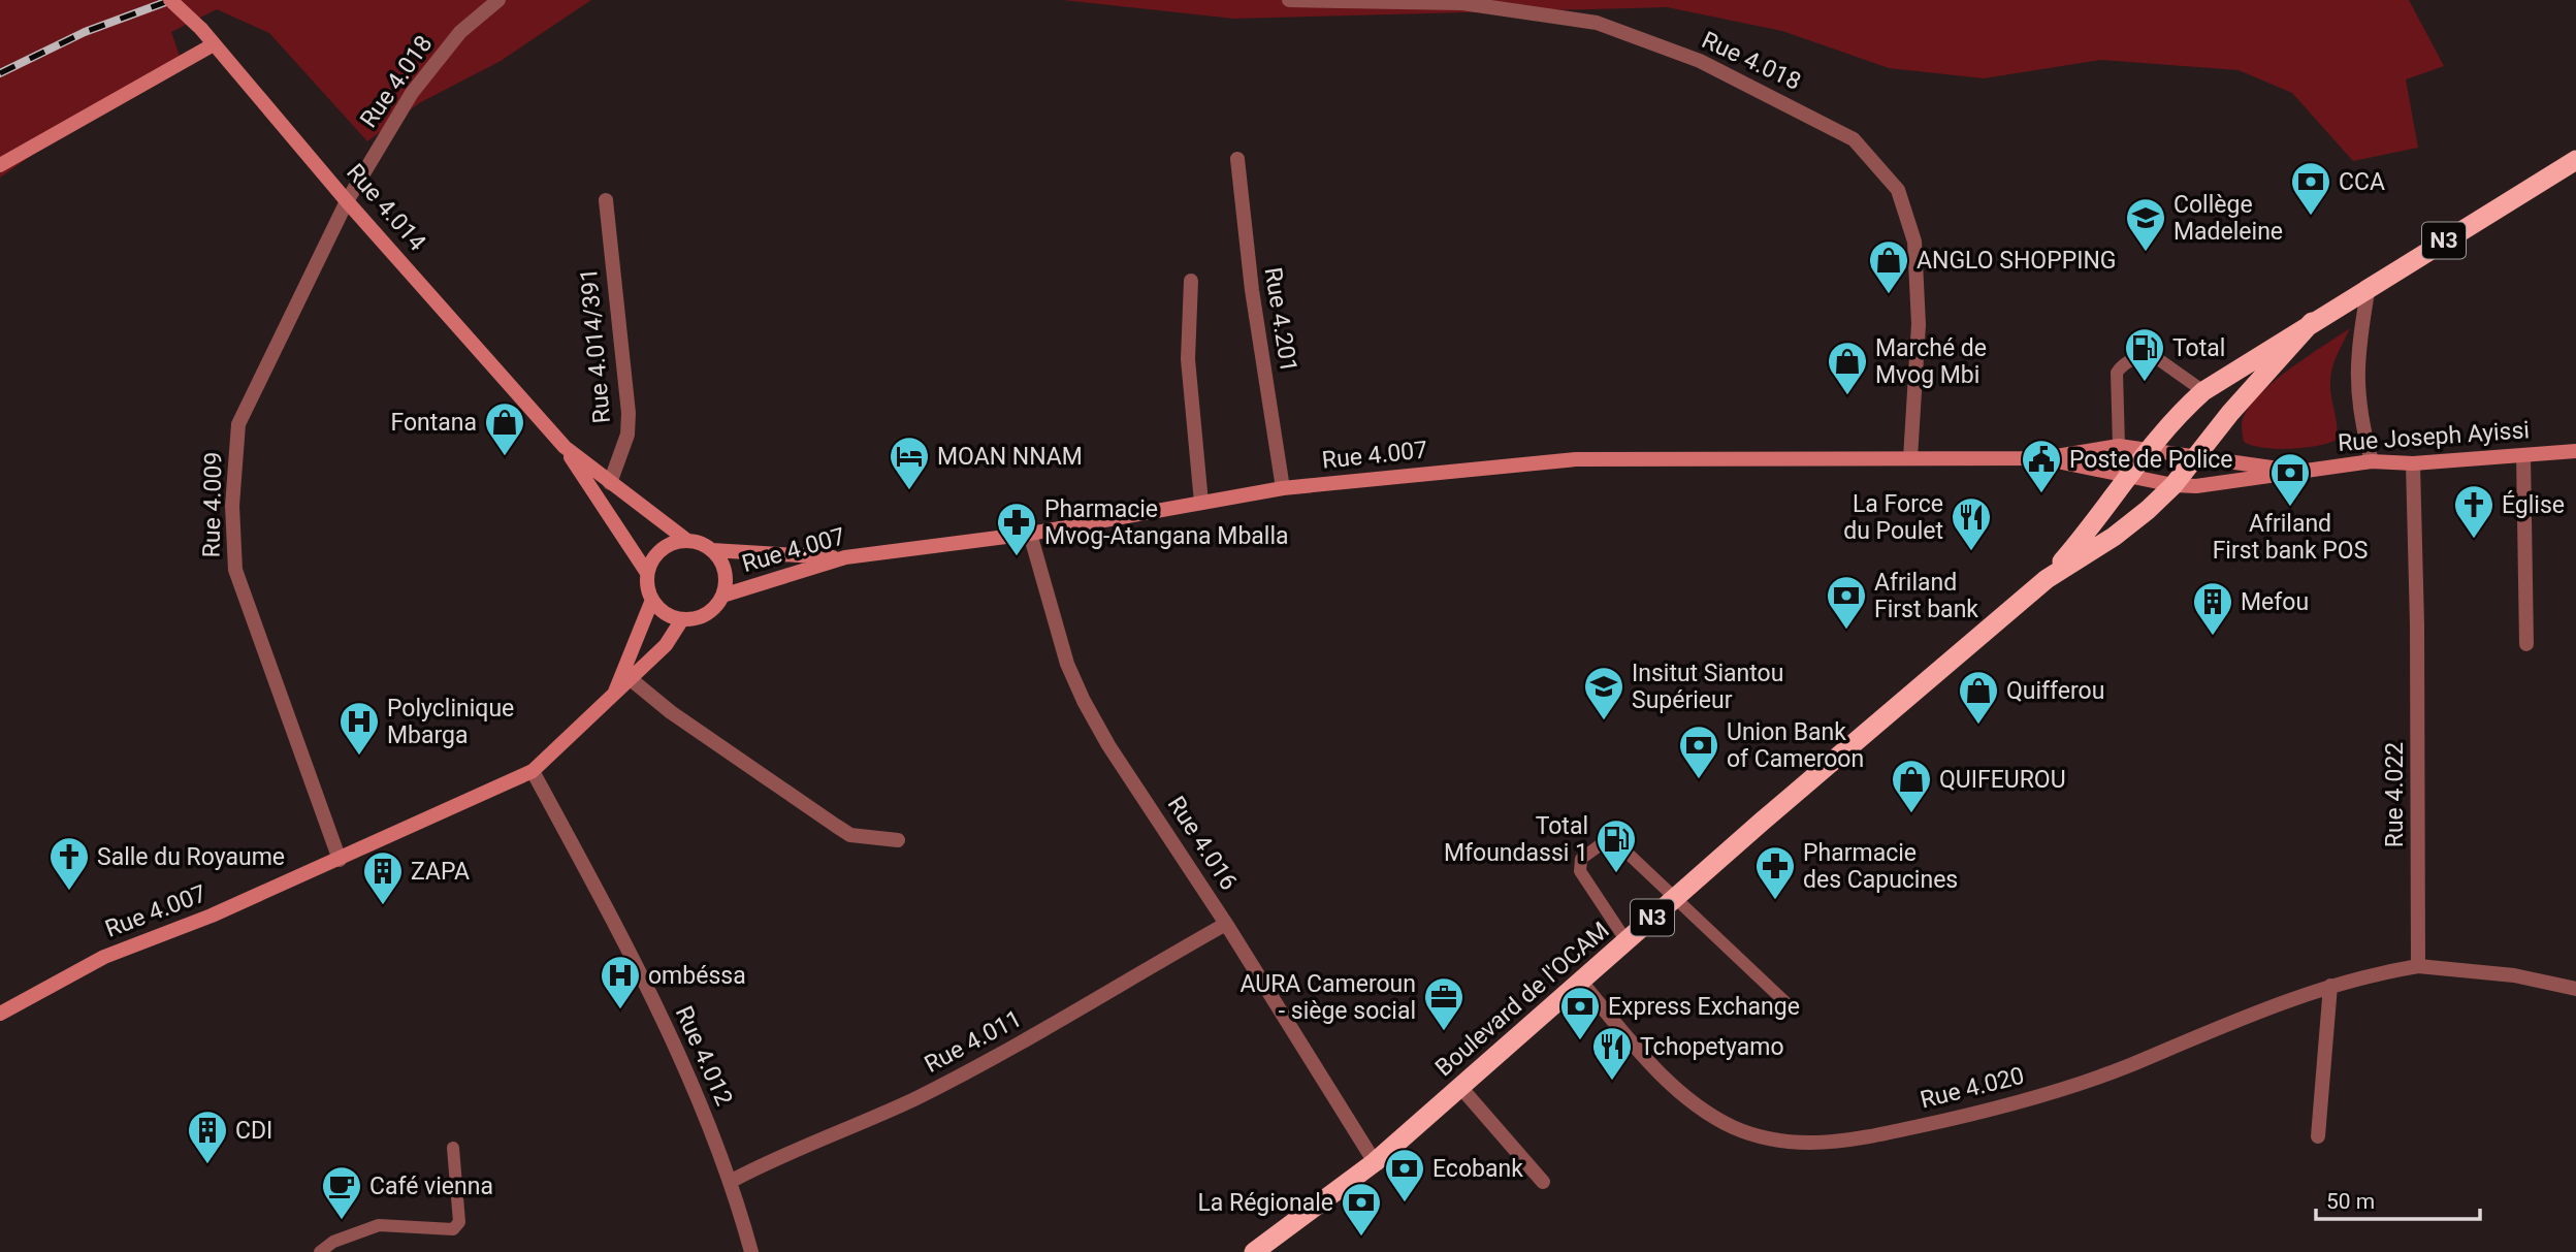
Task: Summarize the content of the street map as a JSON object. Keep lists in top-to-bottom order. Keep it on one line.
{"streets":{"highway":["N3","Boulevard de l'OCAM"],"main road":["Rue 4.014","Rue Joseph Ayissi","Rue 4.007"],"street":["Rue 4.018","Rue 4.201","Rue 4.014/391","Rue 4.009","Rue 4.022","Rue 4.016","Rue 4.011","Rue 4.012","Rue 4.020"]},"crossings":[["Rue 4.018","Rue 4.014"],["Rue 4.018","Rue 4.007"],["Rue 4.018","Rue 4.009"],["Rue 4.014","Rue 4.009"],["N3","Rue Joseph Ayissi"],["N3","Rue 4.007"],["N3","Boulevard de l'OCAM"],["Rue 4.201","Rue 4.007"],["Rue Joseph Ayissi","Rue 4.007"],["Rue Joseph Ayissi","Rue 4.022"],["Rue Joseph Ayissi","Boulevard de l'OCAM"],["Rue 4.007","Rue 4.009"],["Rue 4.007","Rue 4.016"],["Rue 4.007","Boulevard de l'OCAM"],["Rue 4.007","Rue 4.012"],["Rue 4.022","Rue 4.020"],["Rue 4.016","Boulevard de l'OCAM"],["Rue 4.016","Rue 4.011"],["Boulevard de l'OCAM","Rue 4.020"],["Rue 4.011","Rue 4.012"]],"places":{"bank":["CCA","Afriland First bank POS","Afriland First bank","Union Bank of Cameroon","Express Exchange","Ecobank","La Régionale"],"school or university":["Collège Madeleine","Insitut Siantou Supérieur"],"shop":["ANGLO SHOPPING","Marché de Mvog Mbi","Fontana","Quifferou","QUIFEUROU"],"fuel station":["Total","Total Mfoundassi 1"],"hotel":["MOAN NNAM"],"public building":["Poste de Police"],"church":["Église","Salle du Royaume"],"restaurant":["La Force du Poulet","Tchopetyamo"],"pharmacy":["Pharmacie Mvog-Atangana Mballa","Pharmacie des Capucines"],"building":["Mefou","ZAPA","CDI"],"hospital":["Polyclinique Mbarga","ombéssa"],"office":["AURA Cameroun - siège social"],"cafe":["Café vienna"]},"scale_bar":"50 m"}
